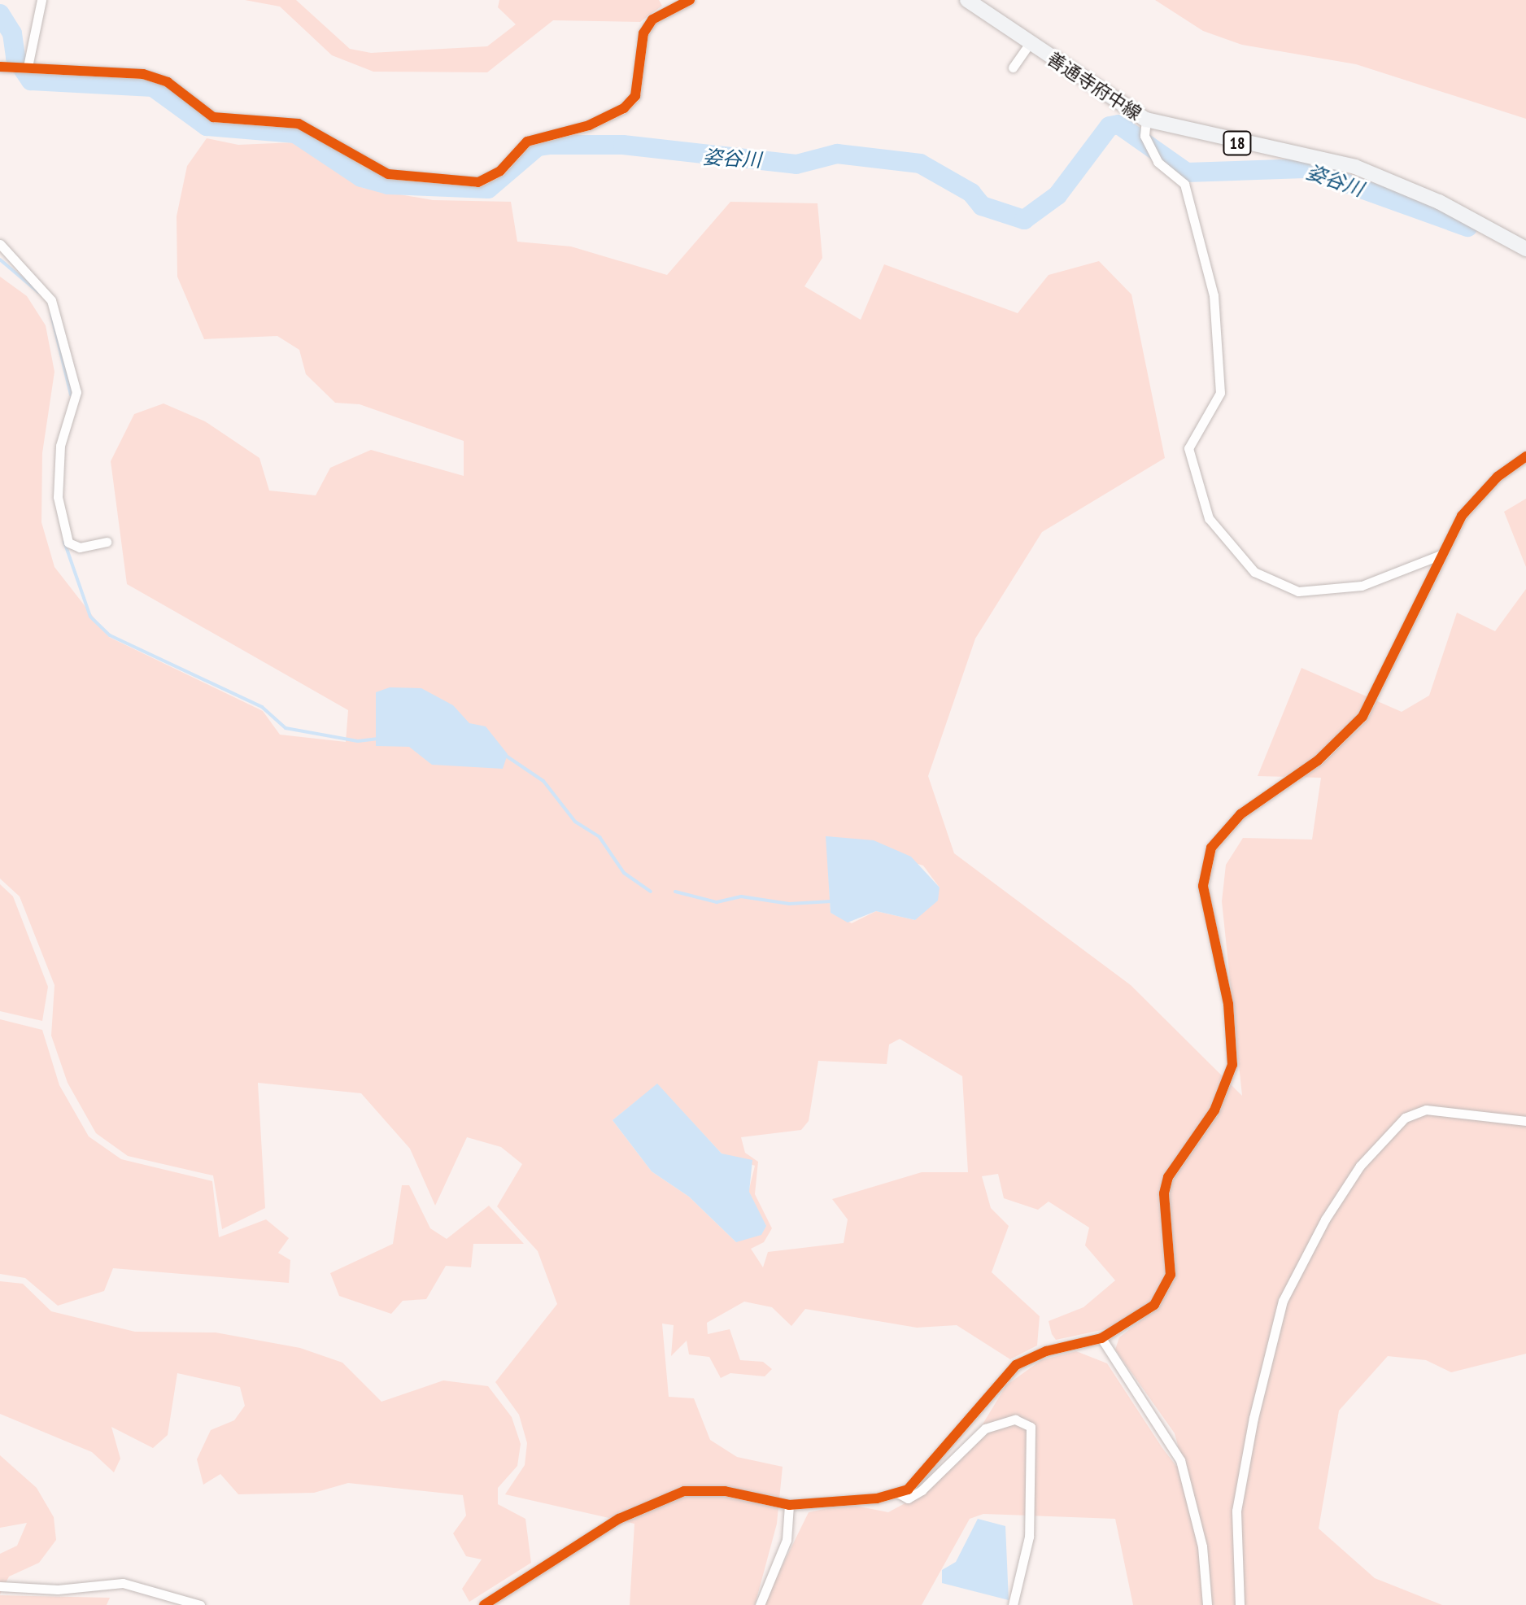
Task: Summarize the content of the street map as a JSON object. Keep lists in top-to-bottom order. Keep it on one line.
{"streets":{"main road":["善通寺府中線","18"]},"water":["姿谷川"]}
